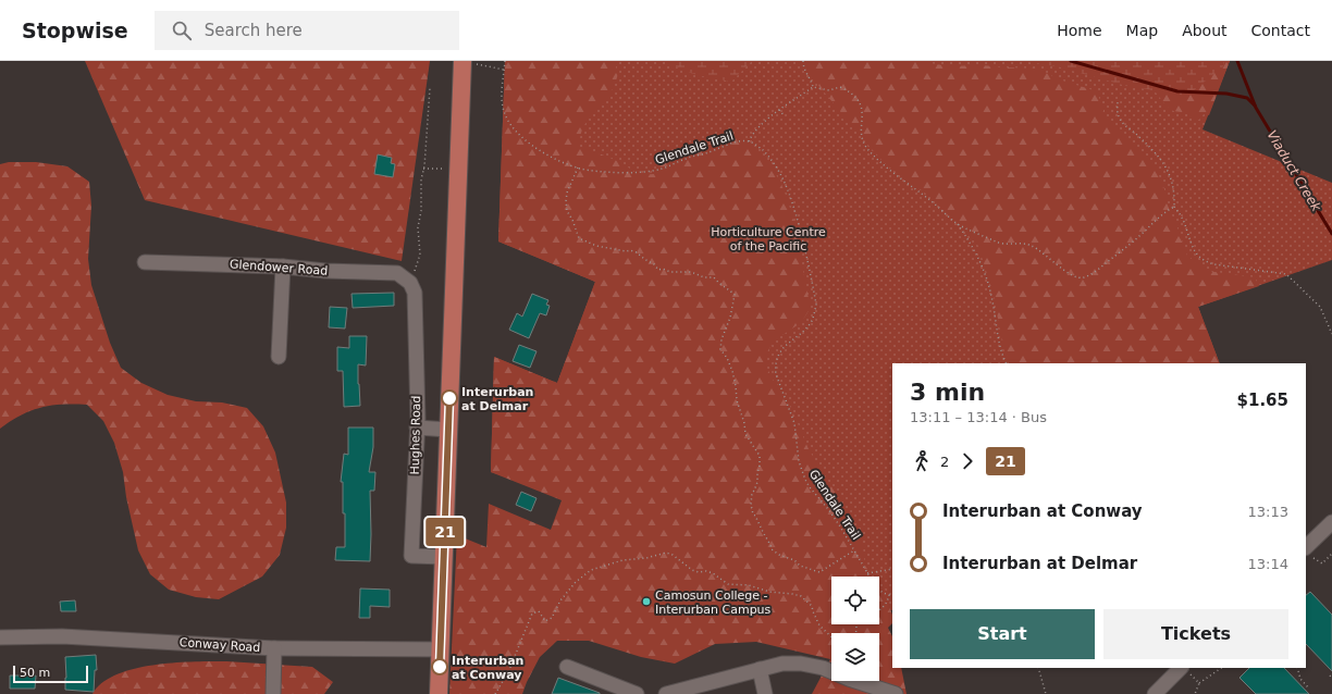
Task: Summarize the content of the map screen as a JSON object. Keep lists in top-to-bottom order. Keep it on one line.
{"streets":{"street":["Glendower Road","Hughes Road","Conway Road"],"path":["Glendale Trail"]},"crossings":[["Glendower Road","Hughes Road"]],"water":["Viaduct Creek"],"parks":["Horticulture Centre of the Pacific"],"places":["Interurban at Delmar","Camosun College - Interurban Campus","Interurban at Conway"],"lines":["bus line 21"],"scale_bar":"50 m","page":{"header":"Stopwise","search":"Search here","nav":["Home","Map","About","Contact"],"on_map":"21","heading":["3 min","13:11 – 13:14 · Bus","$1.65"],"legs":["2","21"],"list":[{"name":"Interurban at Conway","value":"13:13"},{"name":"Interurban at Delmar","value":"13:14"}],"buttons":["Start","Tickets"],"scale":"50 m"}}
